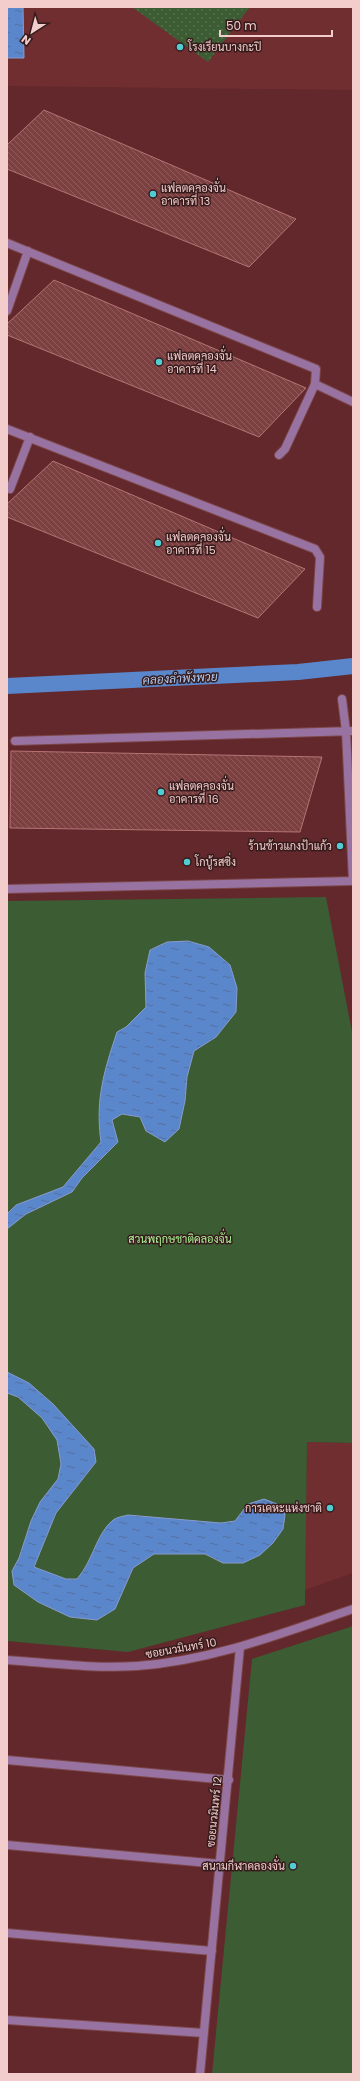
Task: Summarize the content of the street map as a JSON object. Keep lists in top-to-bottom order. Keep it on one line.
{"streets":{"street":["ซอยนวมินทร์ 10","ซอยนวมินทร์ 12"]},"crossings":[["ซอยนวมินทร์ 10","ซอยนวมินทร์ 12"]],"water":["คลองลำพังพวย"],"parks":["สวนพฤกษชาติคลองจั่น"],"places":["โรงเรียนบางกะปิ","แฟลตคลองจั่น อาคารที่ 13","แฟลตคลองจั่น อาคารที่ 14","แฟลตคลองจั่น อาคารที่ 15","แฟลตคลองจั่น อาคารที่ 16","ร้านข้าวแกงป้าแก้ว","โกบู้รสซิ่ง","การเคหะแห่งชาติ","สนามกีฬาคลองจั่น"],"scale_bar":"50 m","north":"bottom left"}
